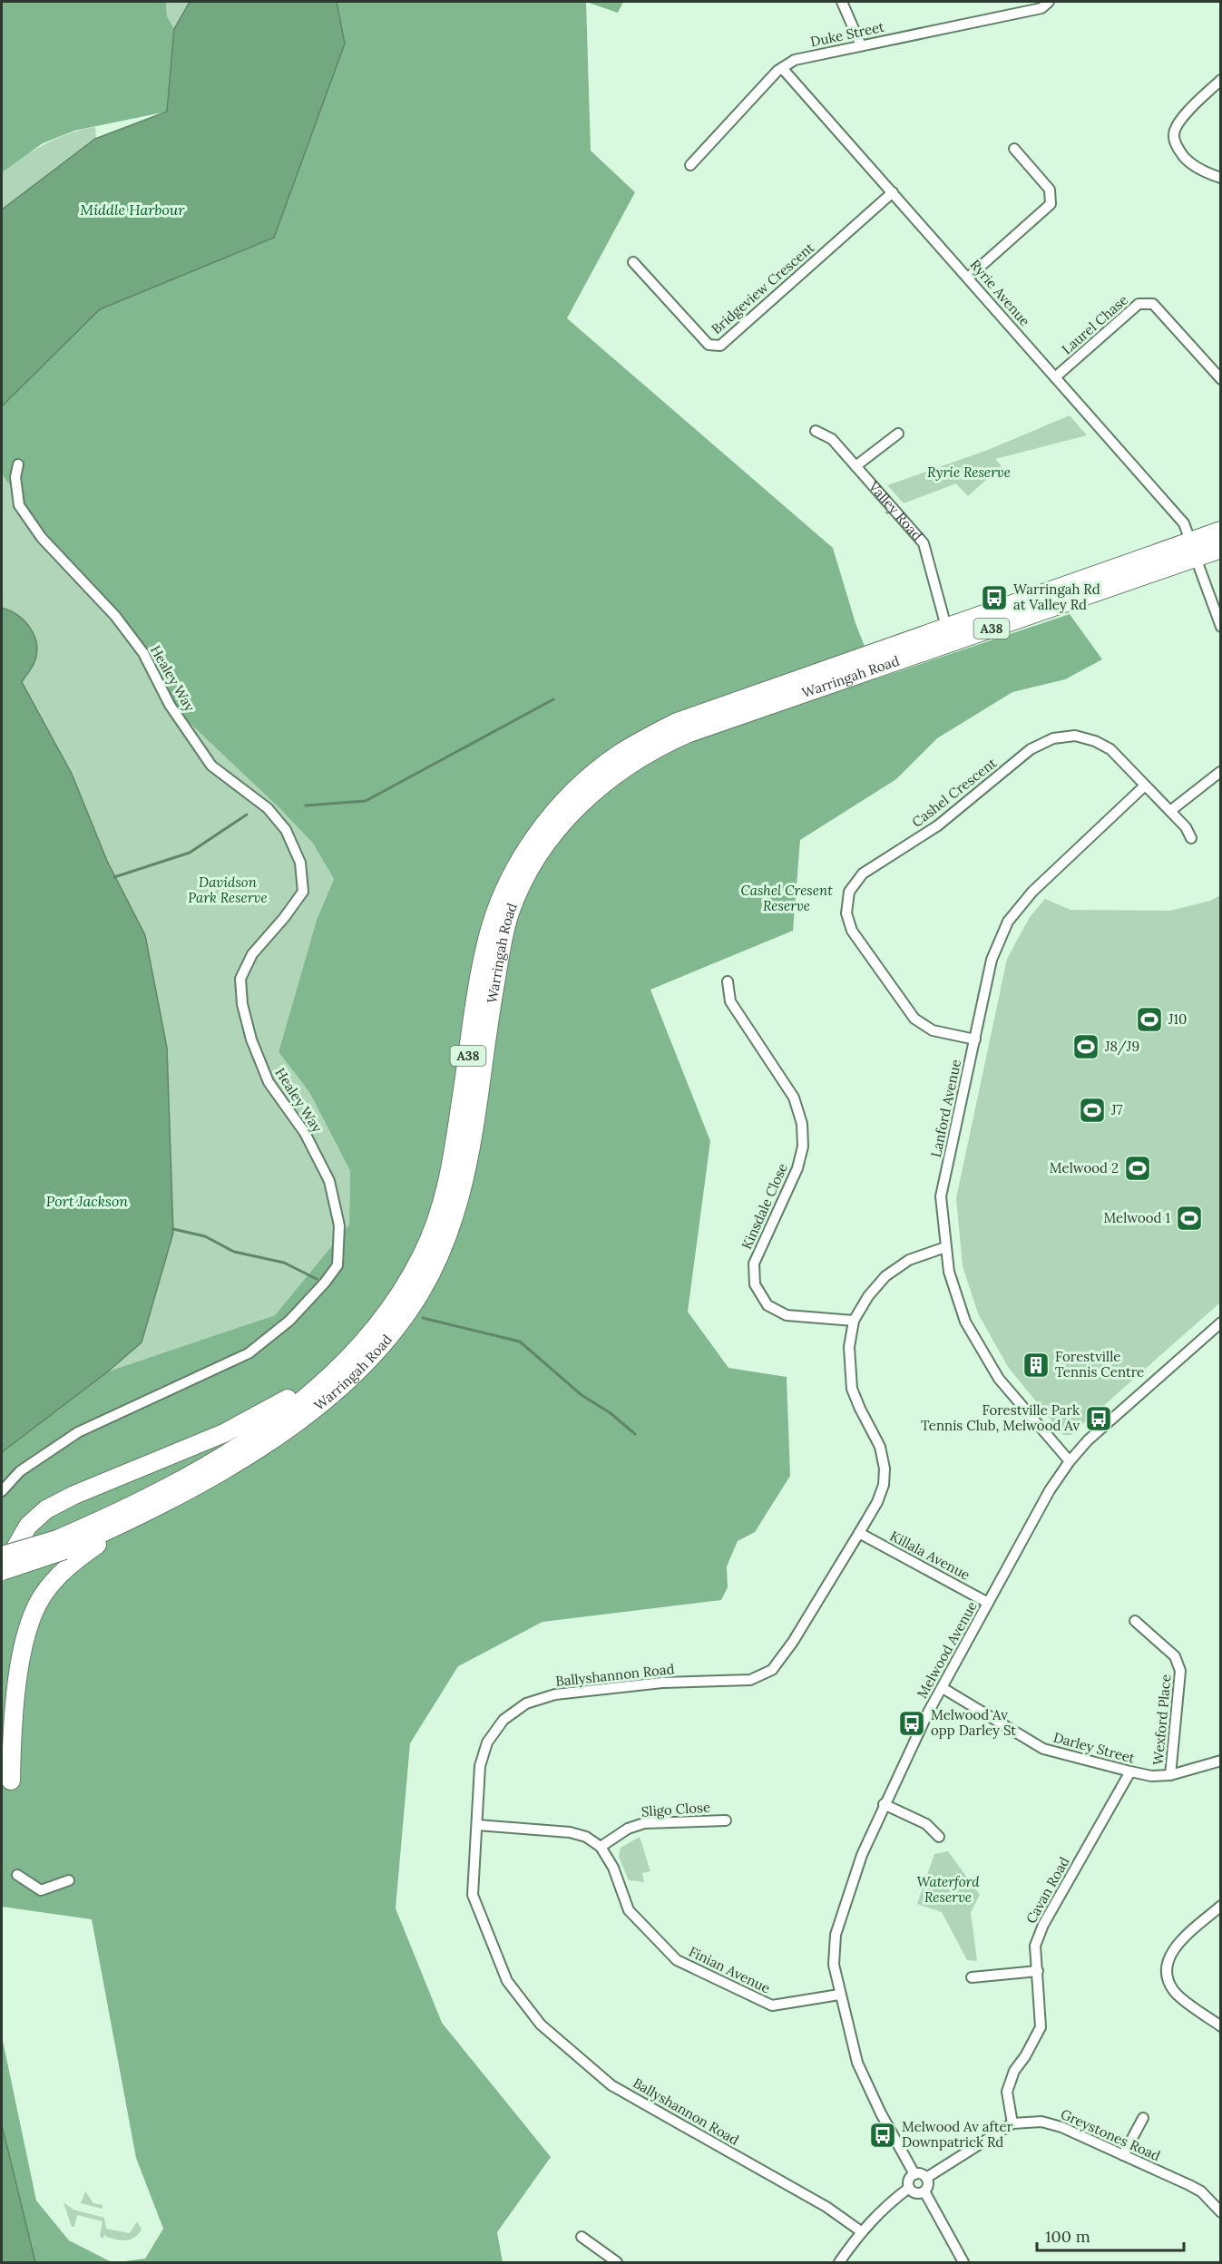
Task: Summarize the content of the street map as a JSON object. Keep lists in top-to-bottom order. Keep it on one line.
{"streets":{"highway":["A38","Warringah Road"],"street":["Duke Street","Bridgeview Crescent","Ryrie Avenue","Laurel Chase","Valley Road","Healey Way","Cashel Crescent","Lanford Avenue","Kinsdale Close","Killala Avenue","Melwood Avenue","Ballyshannon Road","Wexford Place","Darley Street","Sligo Close","Cavan Road","Finian Avenue","Greystones Road"]},"crossings":[["Duke Street","Ryrie Avenue"],["Bridgeview Crescent","Ryrie Avenue"],["Ryrie Avenue","Laurel Chase"],["Ryrie Avenue","Warringah Road"],["Valley Road","Warringah Road"],["Cashel Crescent","Lanford Avenue"],["Lanford Avenue","Melwood Avenue"],["Lanford Avenue","Ballyshannon Road"],["Kinsdale Close","Ballyshannon Road"],["Killala Avenue","Melwood Avenue"],["Killala Avenue","Ballyshannon Road"],["Melwood Avenue","Darley Street"],["Melwood Avenue","Finian Avenue"],["Melwood Avenue","Greystones Road"],["Wexford Place","Darley Street"],["Darley Street","Cavan Road"],["Sligo Close","Finian Avenue"],["Cavan Road","Greystones Road"]],"water":["Middle Harbour","Port Jackson"],"parks":["Ryrie Reserve","Davidson Park Reserve","Cashel Cresent Reserve","Waterford Reserve"],"places":{"bus stop":["Warringah Rd at Valley Rd","Forestville Park Tennis Club, Melwood Av","Melwood Av opp Darley St","Melwood Av after Downpatrick Rd"],"sports":["J10","J8/J9","J7","Melwood 2","Melwood 1"],"building":["Forestville Tennis Centre"]},"scale_bar":"100 m"}
